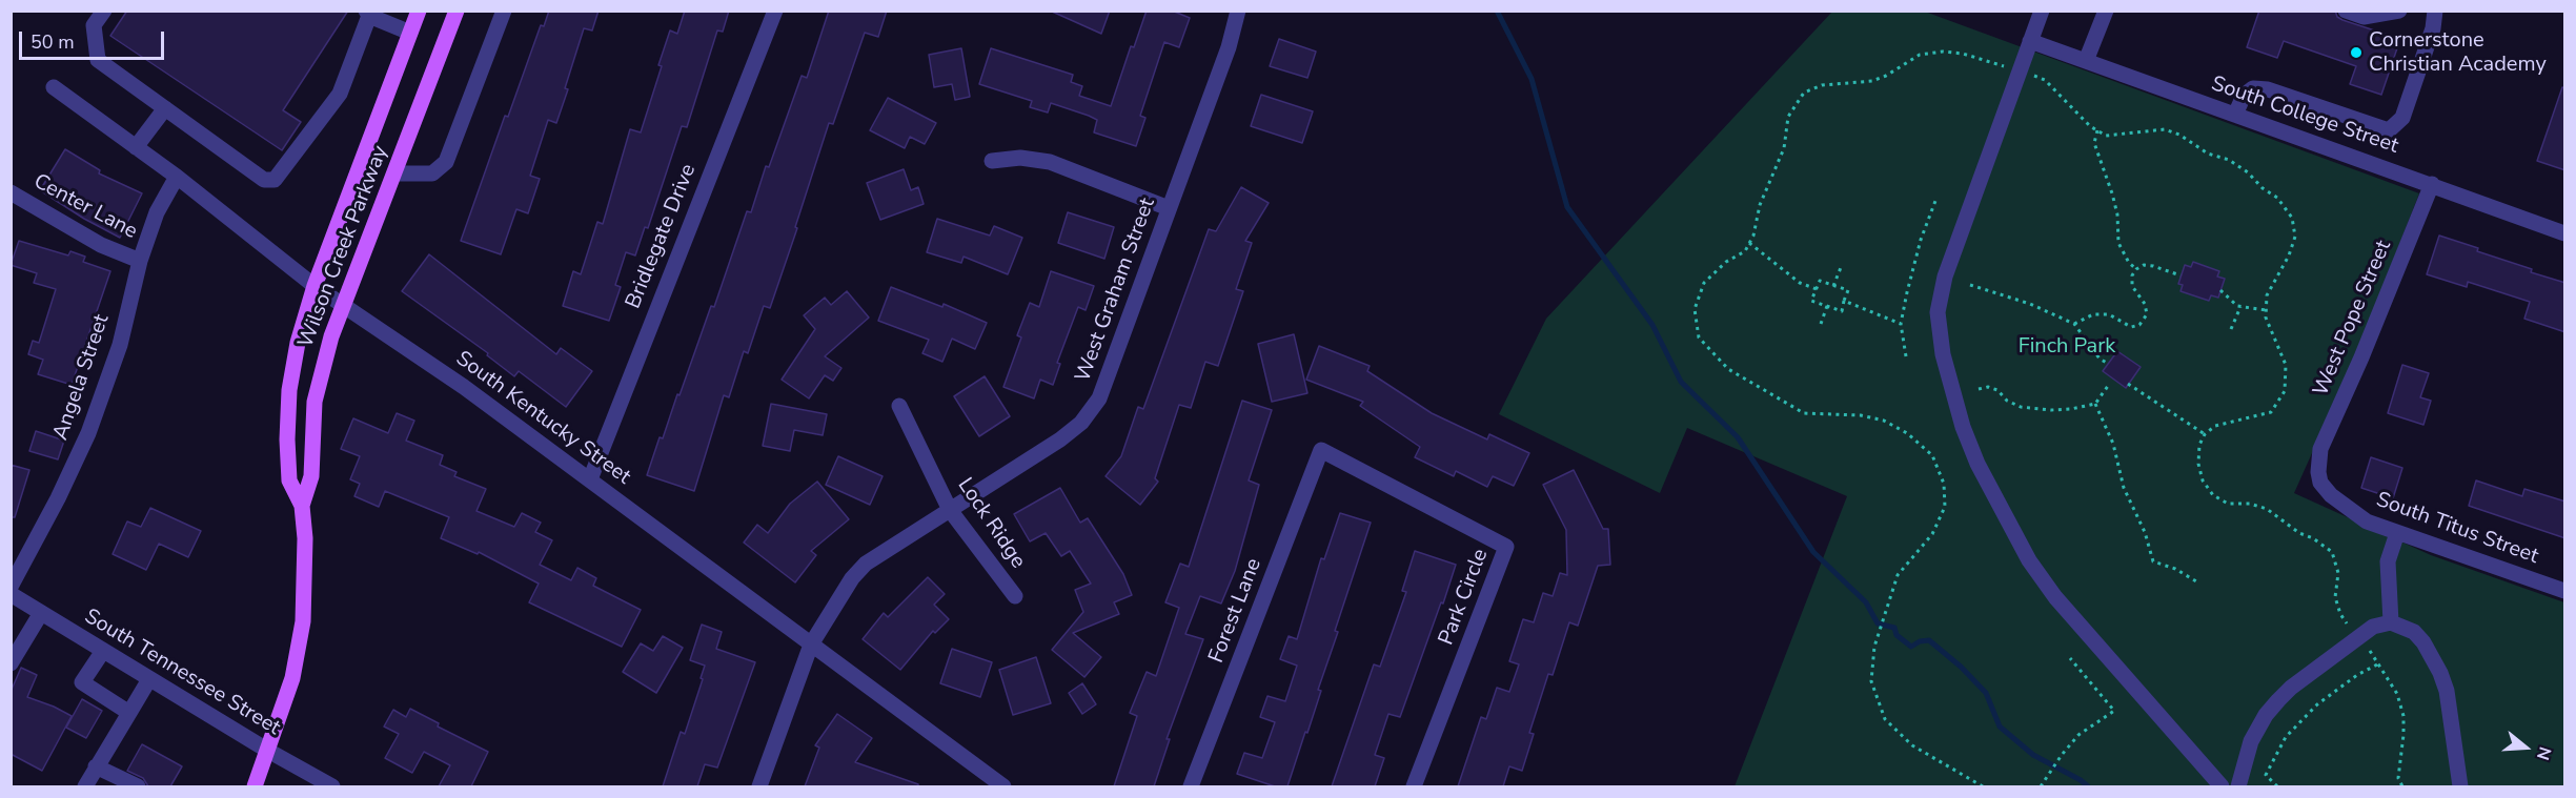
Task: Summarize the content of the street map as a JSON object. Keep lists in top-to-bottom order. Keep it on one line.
{"streets":{"main road":["Wilson Creek Parkway"],"street":["South College Street","Center Lane","Bridlegate Drive","West Graham Street","West Pope Street","Angela Street","South Kentucky Street","Lock Ridge","South Titus Street","Park Circle","Forest Lane","South Tennessee Street"]},"crossings":[["South College Street","West Pope Street"],["Center Lane","Angela Street"],["Bridlegate Drive","South Kentucky Street"],["Wilson Creek Parkway","South Kentucky Street"],["Wilson Creek Parkway","South Tennessee Street"],["West Graham Street","South Kentucky Street"],["West Graham Street","Lock Ridge"],["West Pope Street","South Titus Street"],["Angela Street","South Kentucky Street"],["Park Circle","Forest Lane"]],"parks":["Finch Park"],"places":["Cornerstone Christian Academy"],"scale_bar":"50 m","north":"right"}
